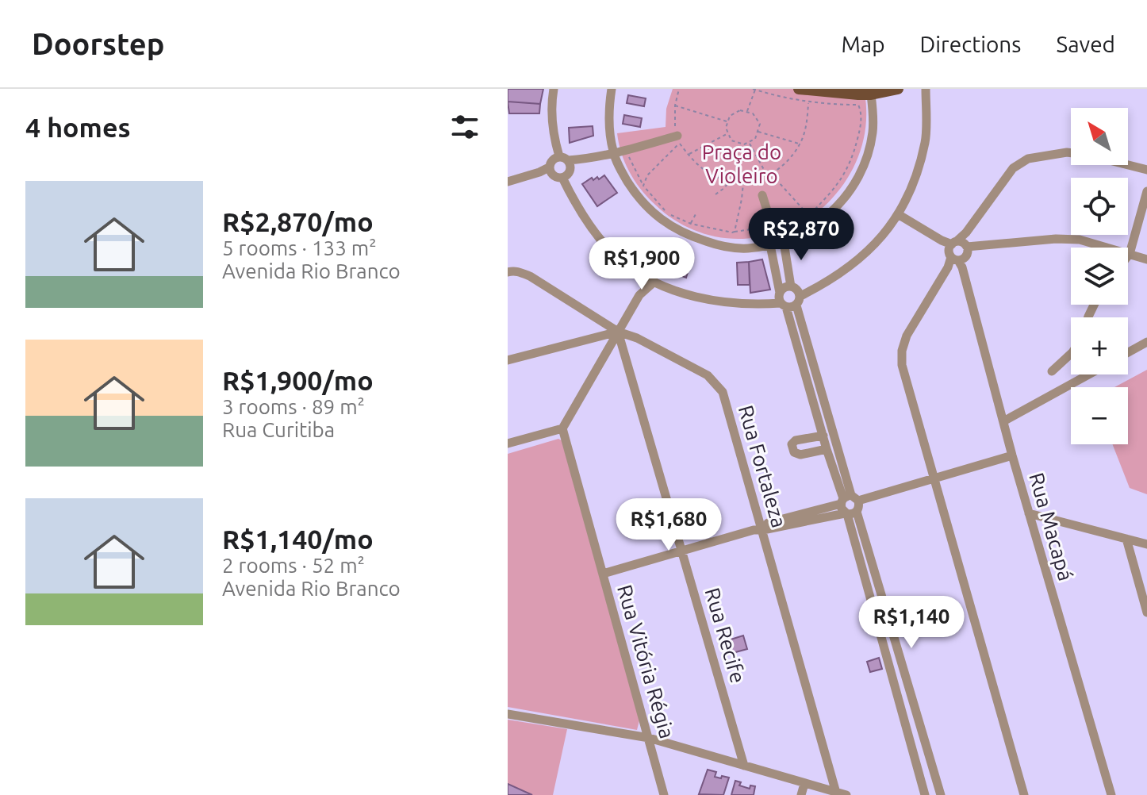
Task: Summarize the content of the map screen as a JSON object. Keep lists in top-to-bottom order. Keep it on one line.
{"streets":{"street":["Rua Fortaleza","Rua Macapá","Rua Recife","Rua Vitória Régia"]},"crossings":[["Rua Fortaleza","Rua Recife"]],"parks":["Praça do Violeiro"],"north":"top left","page":{"header":"Doorstep","nav":["Map","Directions","Saved"],"heading":"4 homes","map_buttons":["+","−"],"list":[{"name":"R$2,870/mo","note":"5 rooms · 133 m² · Avenida Rio Branco"},{"name":"R$1,900/mo","note":"3 rooms · 89 m² · Rua Curitiba"},{"name":"R$1,140/mo","note":"2 rooms · 52 m² · Avenida Rio Branco"}],"price":["R$2,870","R$1,900","R$1,680","R$1,140"]}}
